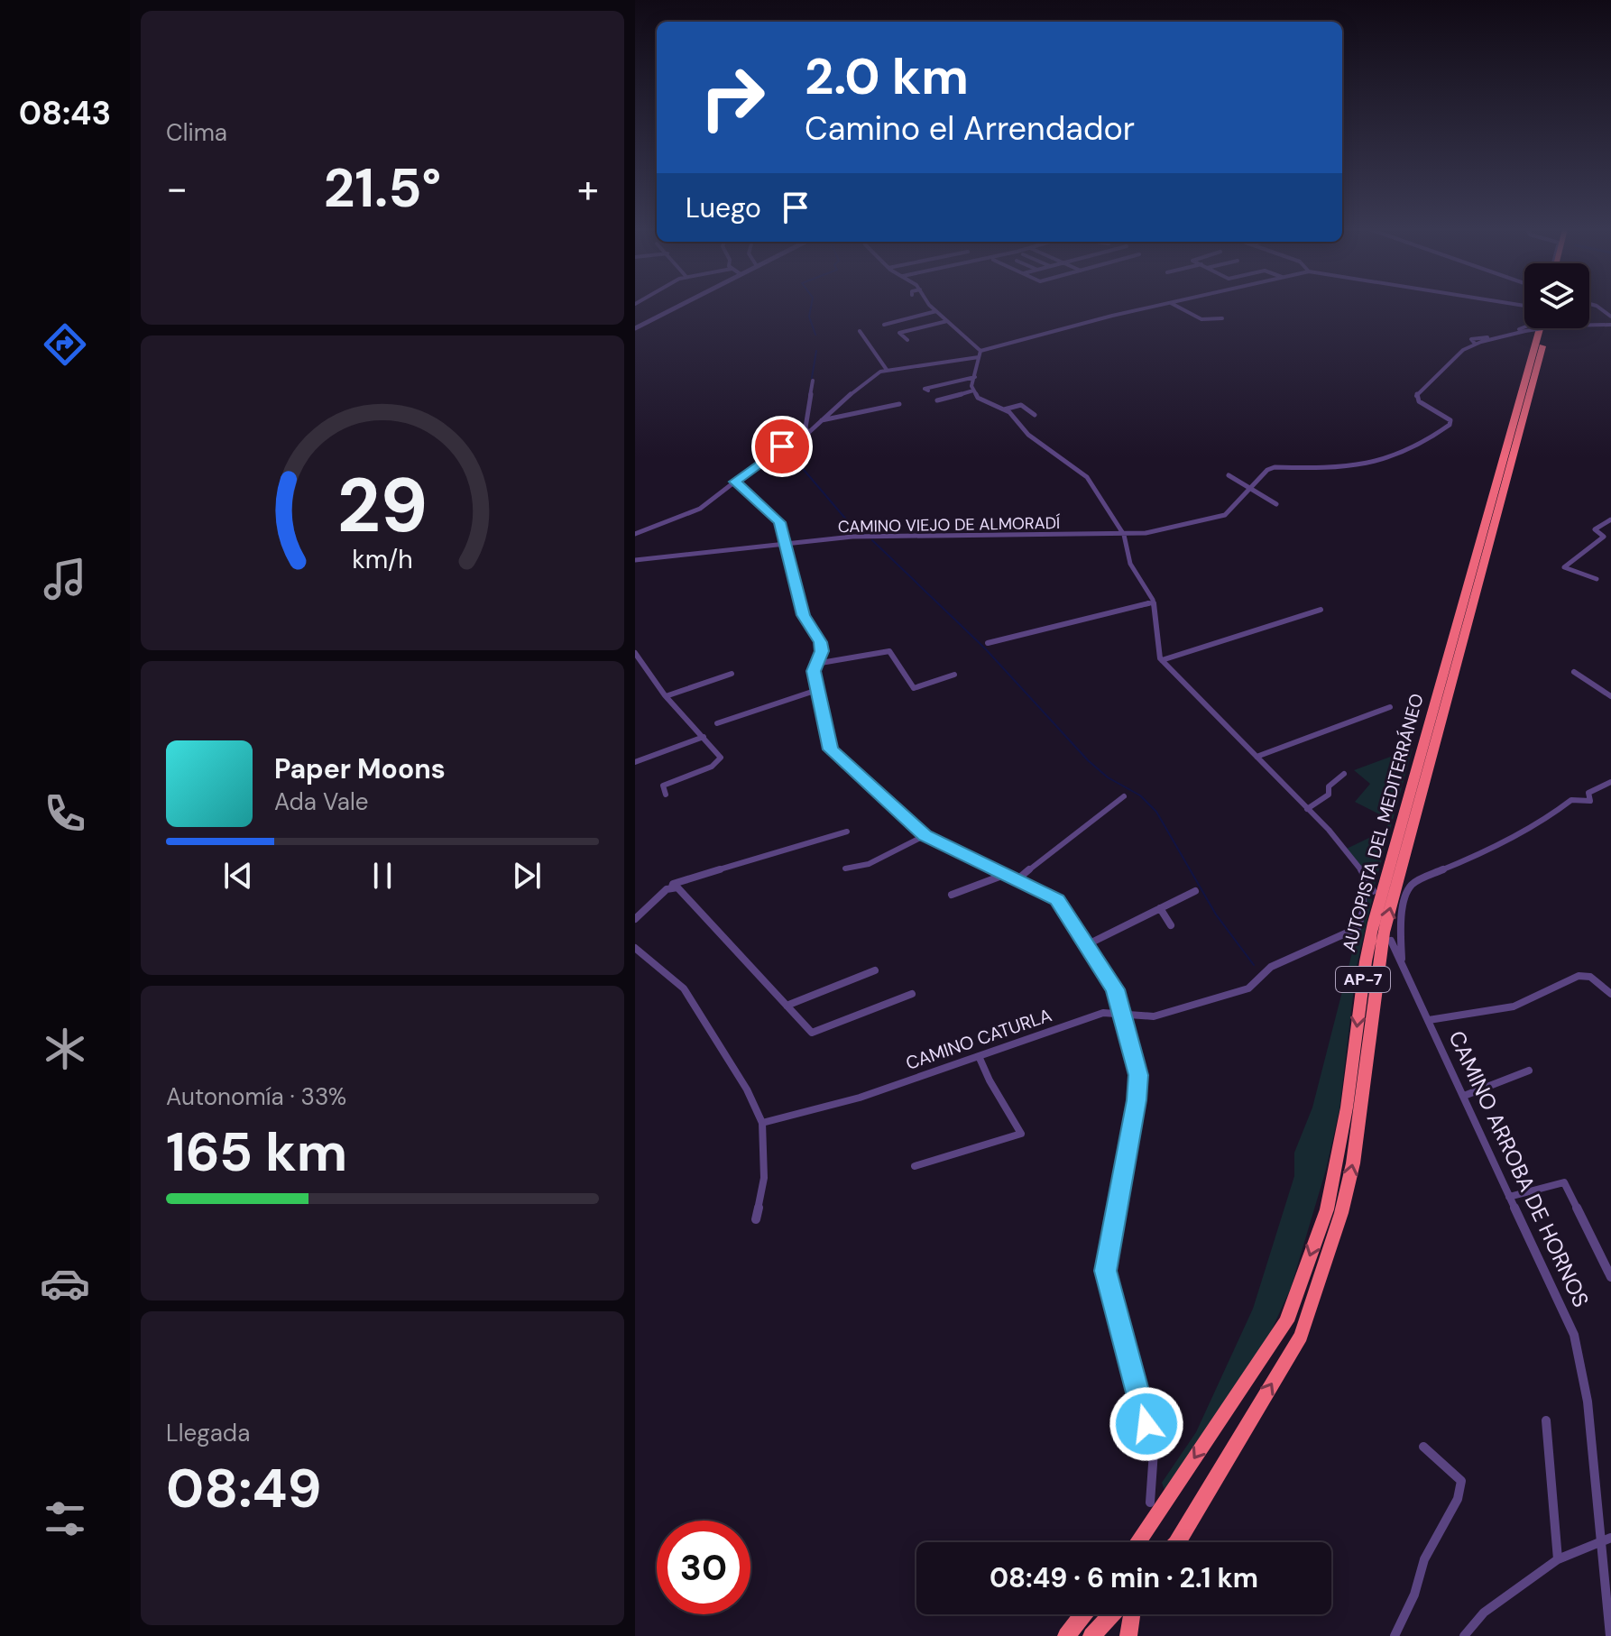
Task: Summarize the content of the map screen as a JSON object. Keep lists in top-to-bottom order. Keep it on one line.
{"streets":{"highway":["AUTOPISTA DEL MEDITERRÁNEO","AP-7"],"street":["CAMINO VIEJO DE ALMORADÍ","CAMINO CATURLA","CAMINO ARROBA DE HORNOS"]},"page":{"tabs":"08:43","tile":["Clima",["Autonomía · 33%","165 km"],["Llegada","08:49"]],"turn":["2.0 km","Camino el Arrendador"],"heat":["−","21.5°","+"],"then":"Luego","song":["Paper Moons","Ada Vale"],"limit":"30","trip":"08:49 · 6 min · 2.1 km","gauge":["29","km/h"]}}
